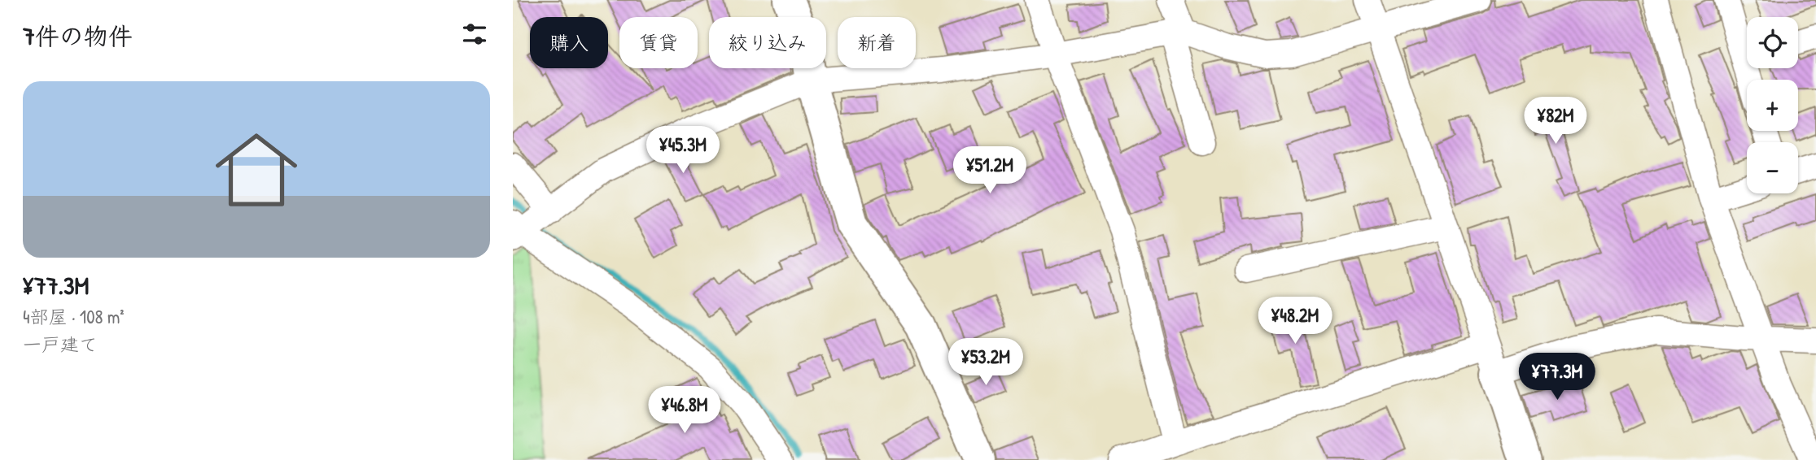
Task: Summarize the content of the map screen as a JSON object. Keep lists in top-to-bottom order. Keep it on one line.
{"page":{"heading":"7件の物件","map_buttons":["+","−"],"chip":["購入","賃貸","絞り込み","新着"],"list":[{"name":"¥77.3M","note":"4部屋 · 108 m² · 一戸建て"}],"price":["¥82M","¥45.3M","¥51.2M","¥48.2M","¥53.2M","¥77.3M","¥46.8M"]}}
